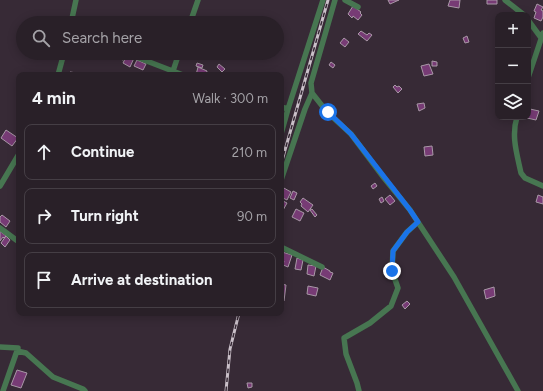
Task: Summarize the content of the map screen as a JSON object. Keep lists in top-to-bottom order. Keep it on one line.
{"page":{"map_buttons":["+","−"],"search":"Search here","heading":["4 min","Walk · 300 m"],"list":[["Continue","210 m"],["Turn right","90 m"],"Arrive at destination"]}}
